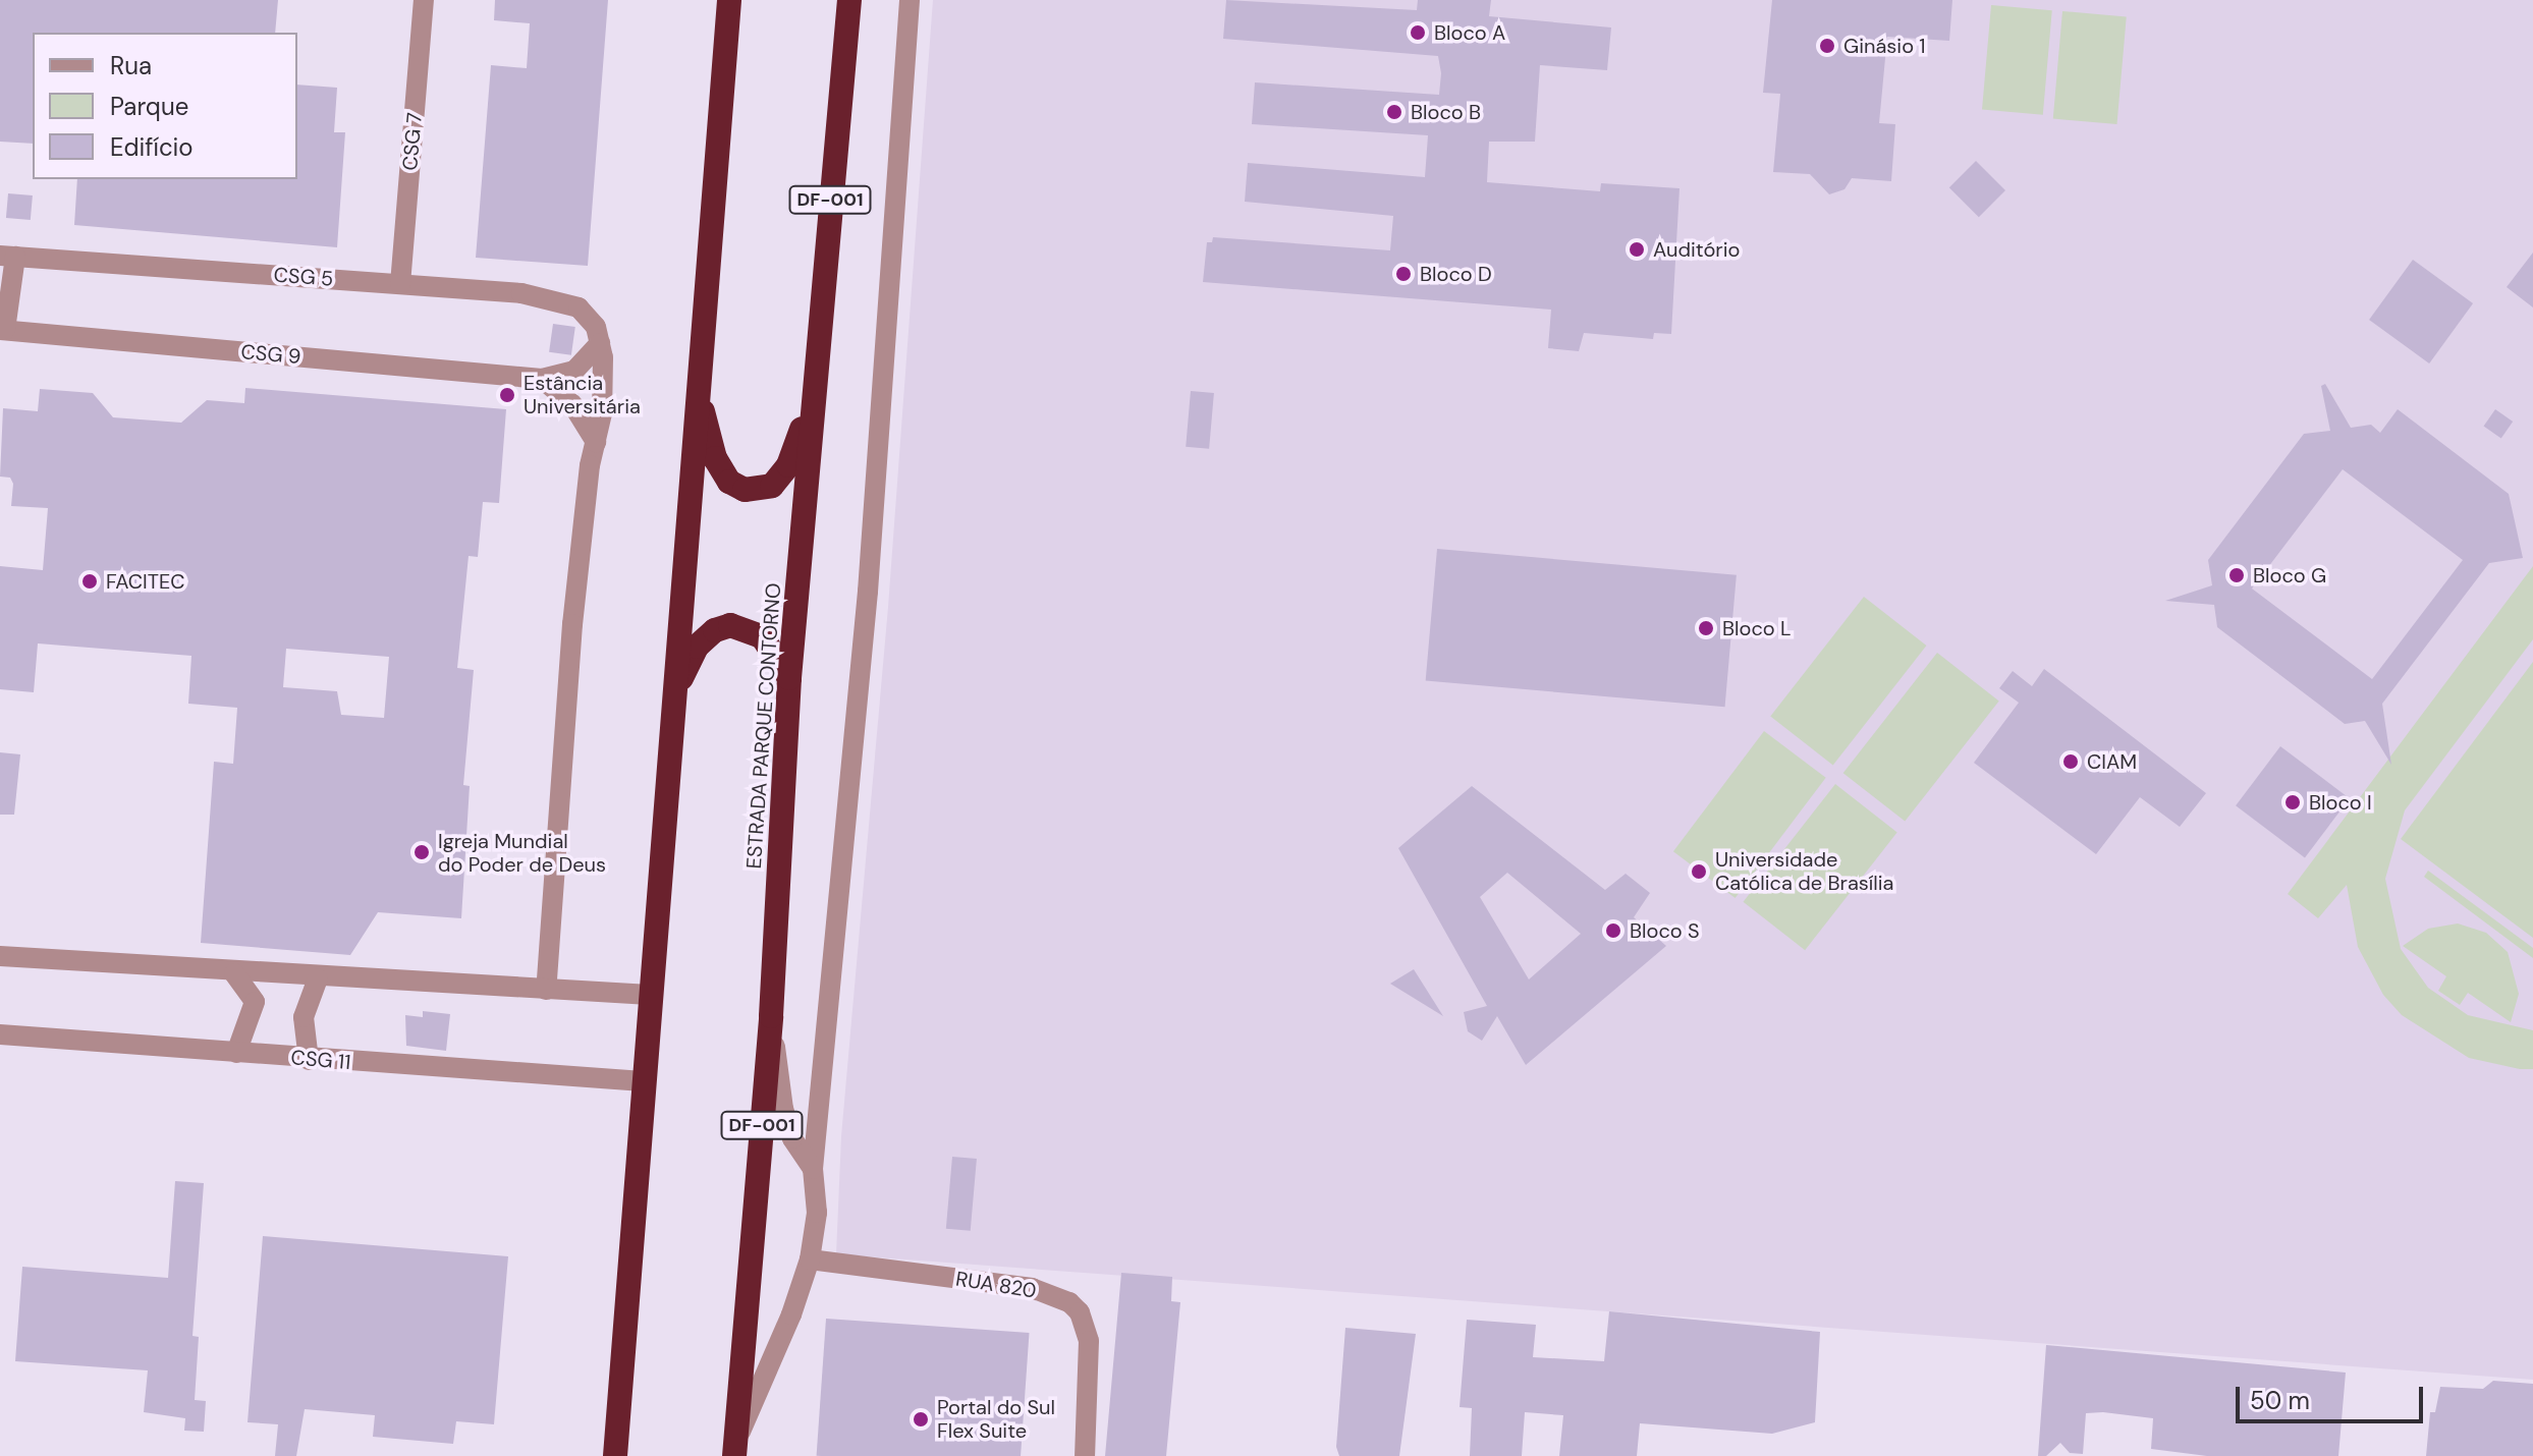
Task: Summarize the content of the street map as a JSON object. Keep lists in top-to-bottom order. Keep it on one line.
{"streets":{"highway":["DF-001","ESTRADA PARQUE CONTORNO"],"street":["CSG 7","CSG 5","CSG 9","CSG 11","RUA 820"]},"crossings":[["CSG 7","CSG 5"],["CSG 5","CSG 9"]],"places":["Bloco A","Ginásio 1","Bloco B","Auditório","Bloco D","Estância Universitária","Bloco G","FACITEC","Bloco L","CIAM","Bloco I","Igreja Mundial do Poder de Deus","Universidade Católica de Brasília","Bloco S","Portal do Sul Flex Suite"],"legend":["Rua","Parque","Edifício"],"scale_bar":"50 m"}
